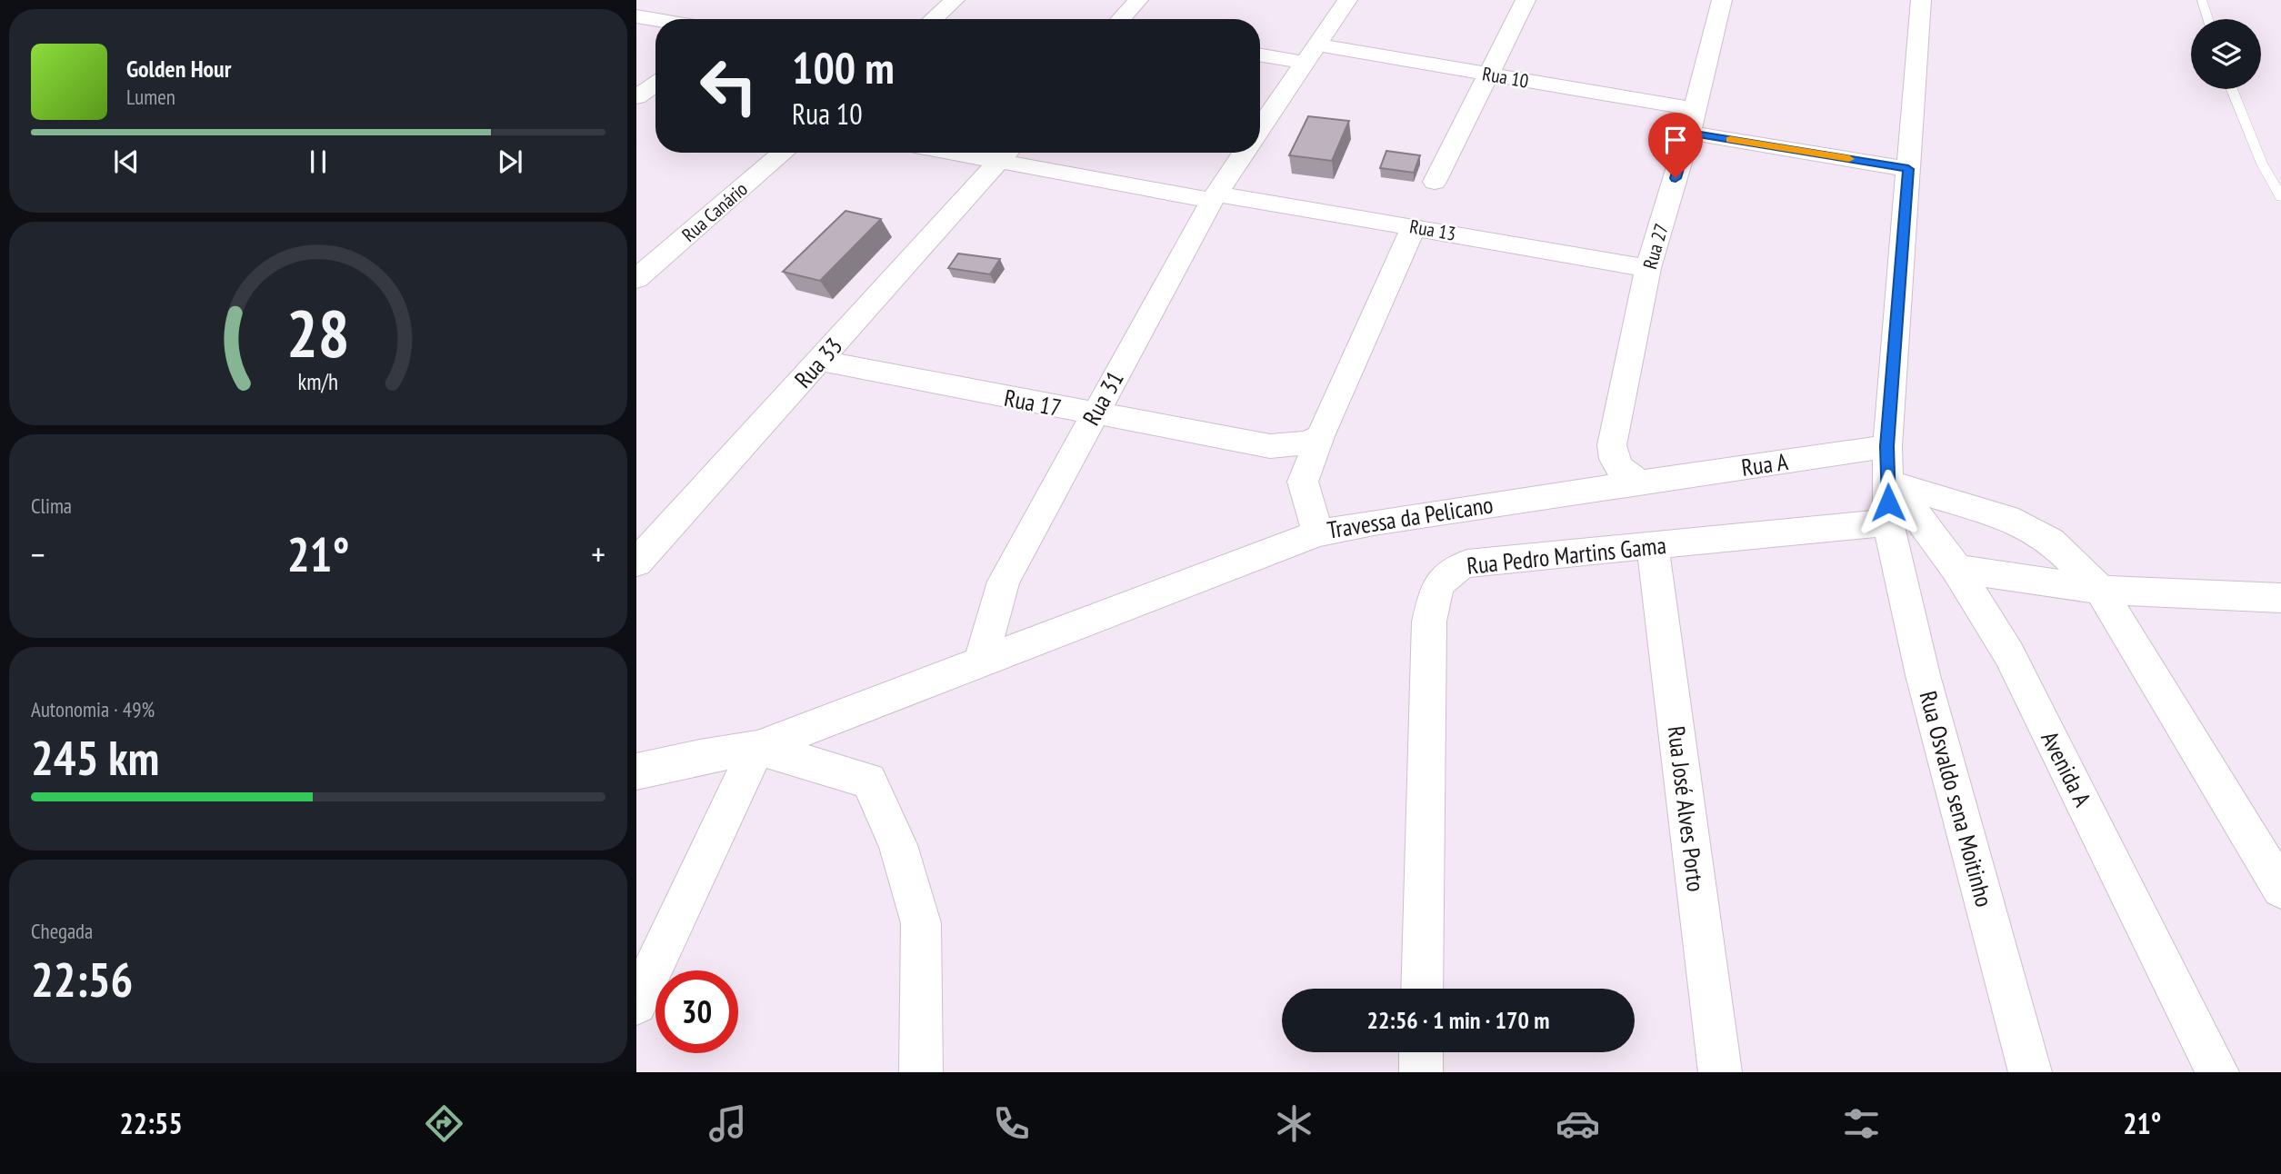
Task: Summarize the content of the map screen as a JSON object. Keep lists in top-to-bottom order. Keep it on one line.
{"streets":{"street":["Rua 10","Rua Canário","Rua 13","Rua 27","Rua 33","Rua 31","Rua 17","Rua A","Travessa da Pelicano","Rua Pedro Martins Gama","Avenida A","Rua Osvaldo sena Moitinho","Rua José Alves Porto"]},"crossings":[["Rua 10","Rua 27"],["Rua 10","Rua Osvaldo sena Moitinho"],["Rua 13","Rua 27"],["Rua 13","Rua 33"],["Rua 13","Rua 31"],["Rua 13","Travessa da Pelicano"],["Rua 27","Rua A"],["Rua 27","Travessa da Pelicano"],["Rua 33","Rua 17"],["Rua 31","Rua 17"],["Rua 17","Travessa da Pelicano"],["Rua A","Travessa da Pelicano"],["Rua A","Rua Osvaldo sena Moitinho"],["Rua Pedro Martins Gama","Rua Osvaldo sena Moitinho"],["Rua Pedro Martins Gama","Rua José Alves Porto"],["Avenida A","Rua Osvaldo sena Moitinho"]],"page":{"turn":["100 m","Rua 10"],"song":["Golden Hour","Lumen"],"tile":["Clima",["Autonomia · 49%","245 km"],["Chegada","22:56"]],"heat":["−","21°","+"],"limit":"30","trip":"22:56 · 1 min · 170 m","tabs":["22:55","21°"],"gauge":["28","km/h"]}}
